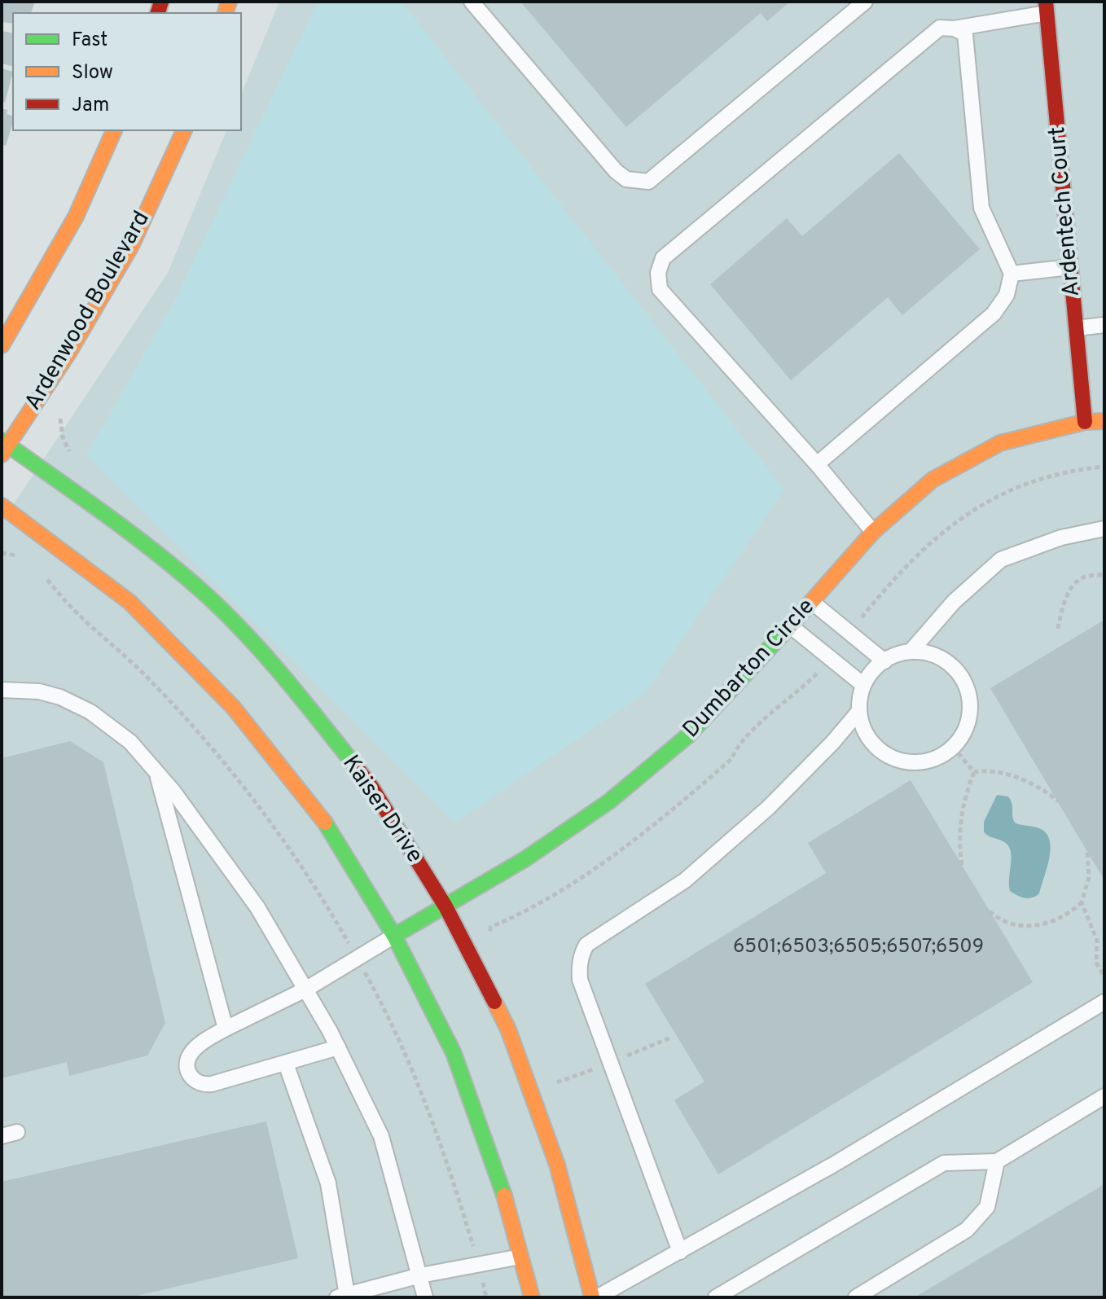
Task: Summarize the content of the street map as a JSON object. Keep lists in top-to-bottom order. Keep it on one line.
{"streets":{"street":["Ardentech Court","Ardenwood Boulevard","Dumbarton Circle","Kaiser Drive"]},"crossings":[["Ardentech Court","Dumbarton Circle"],["Ardenwood Boulevard","Kaiser Drive"],["Dumbarton Circle","Kaiser Drive"]],"house_numbers":["6501;6503;6505;6507;6509"],"legend":["Fast","Slow","Jam"]}
